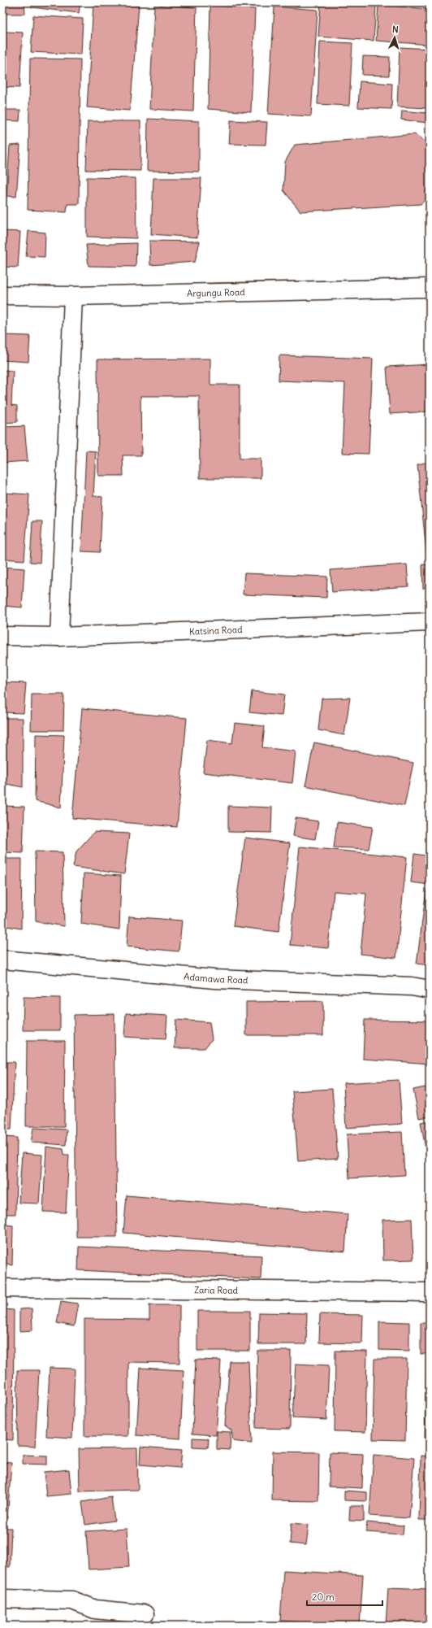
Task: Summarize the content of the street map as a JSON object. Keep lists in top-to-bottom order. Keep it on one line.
{"streets":{"street":["Argungu Road","Katsina Road","Adamawa Road","Zaria Road"]},"scale_bar":"20 m","north":"top"}
